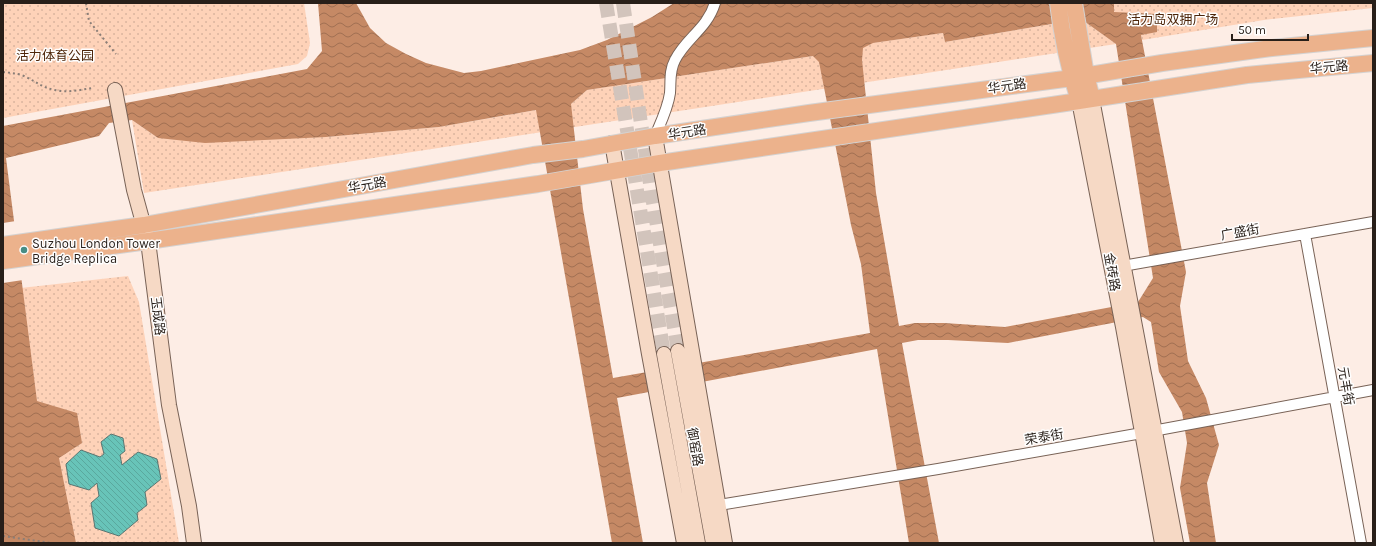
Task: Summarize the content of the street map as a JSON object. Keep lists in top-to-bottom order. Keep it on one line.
{"streets":{"main road":["华元路","金砖路"],"street":["广盛街","玉成路","元丰街","荣泰街","御窑路"]},"crossings":[["华元路","金砖路"],["华元路","玉成路"],["广盛街","金砖路"],["广盛街","元丰街"],["金砖路","荣泰街"],["元丰街","荣泰街"]],"parks":["活力岛双拥广场","活力体育公园"],"places":["Suzhou London Tower Bridge Replica"],"scale_bar":"50 m"}
